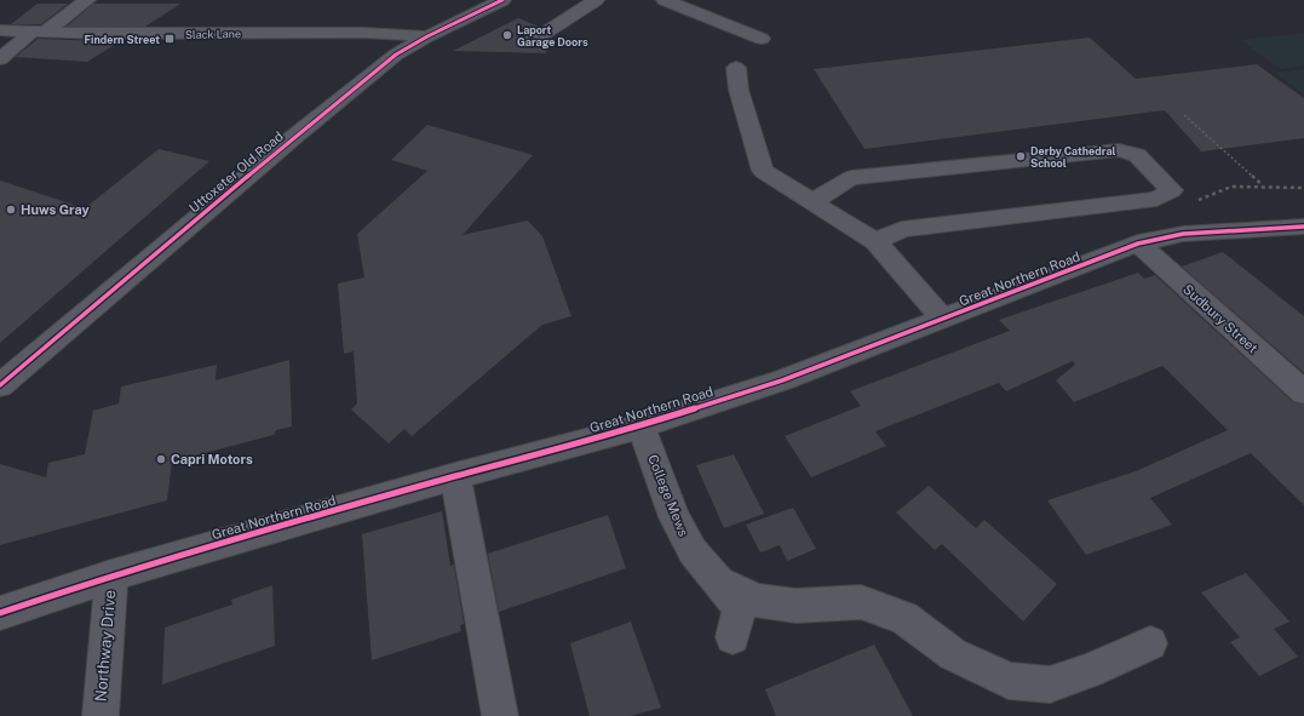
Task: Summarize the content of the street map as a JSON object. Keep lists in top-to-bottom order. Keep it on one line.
{"streets":{"street":["Slack Lane","Uttoxeter Old Road","Great Northern Road","Sudbury Street","College Mews","Northway Drive"]},"crossings":[["Slack Lane","Uttoxeter Old Road"],["Great Northern Road","Sudbury Street"],["Great Northern Road","College Mews"],["Great Northern Road","Northway Drive"]],"places":{"other":["Laport Garage Doors","Derby Cathedral School","Huws Gray","Capri Motors"],"transit":["Findern Street"]}}
